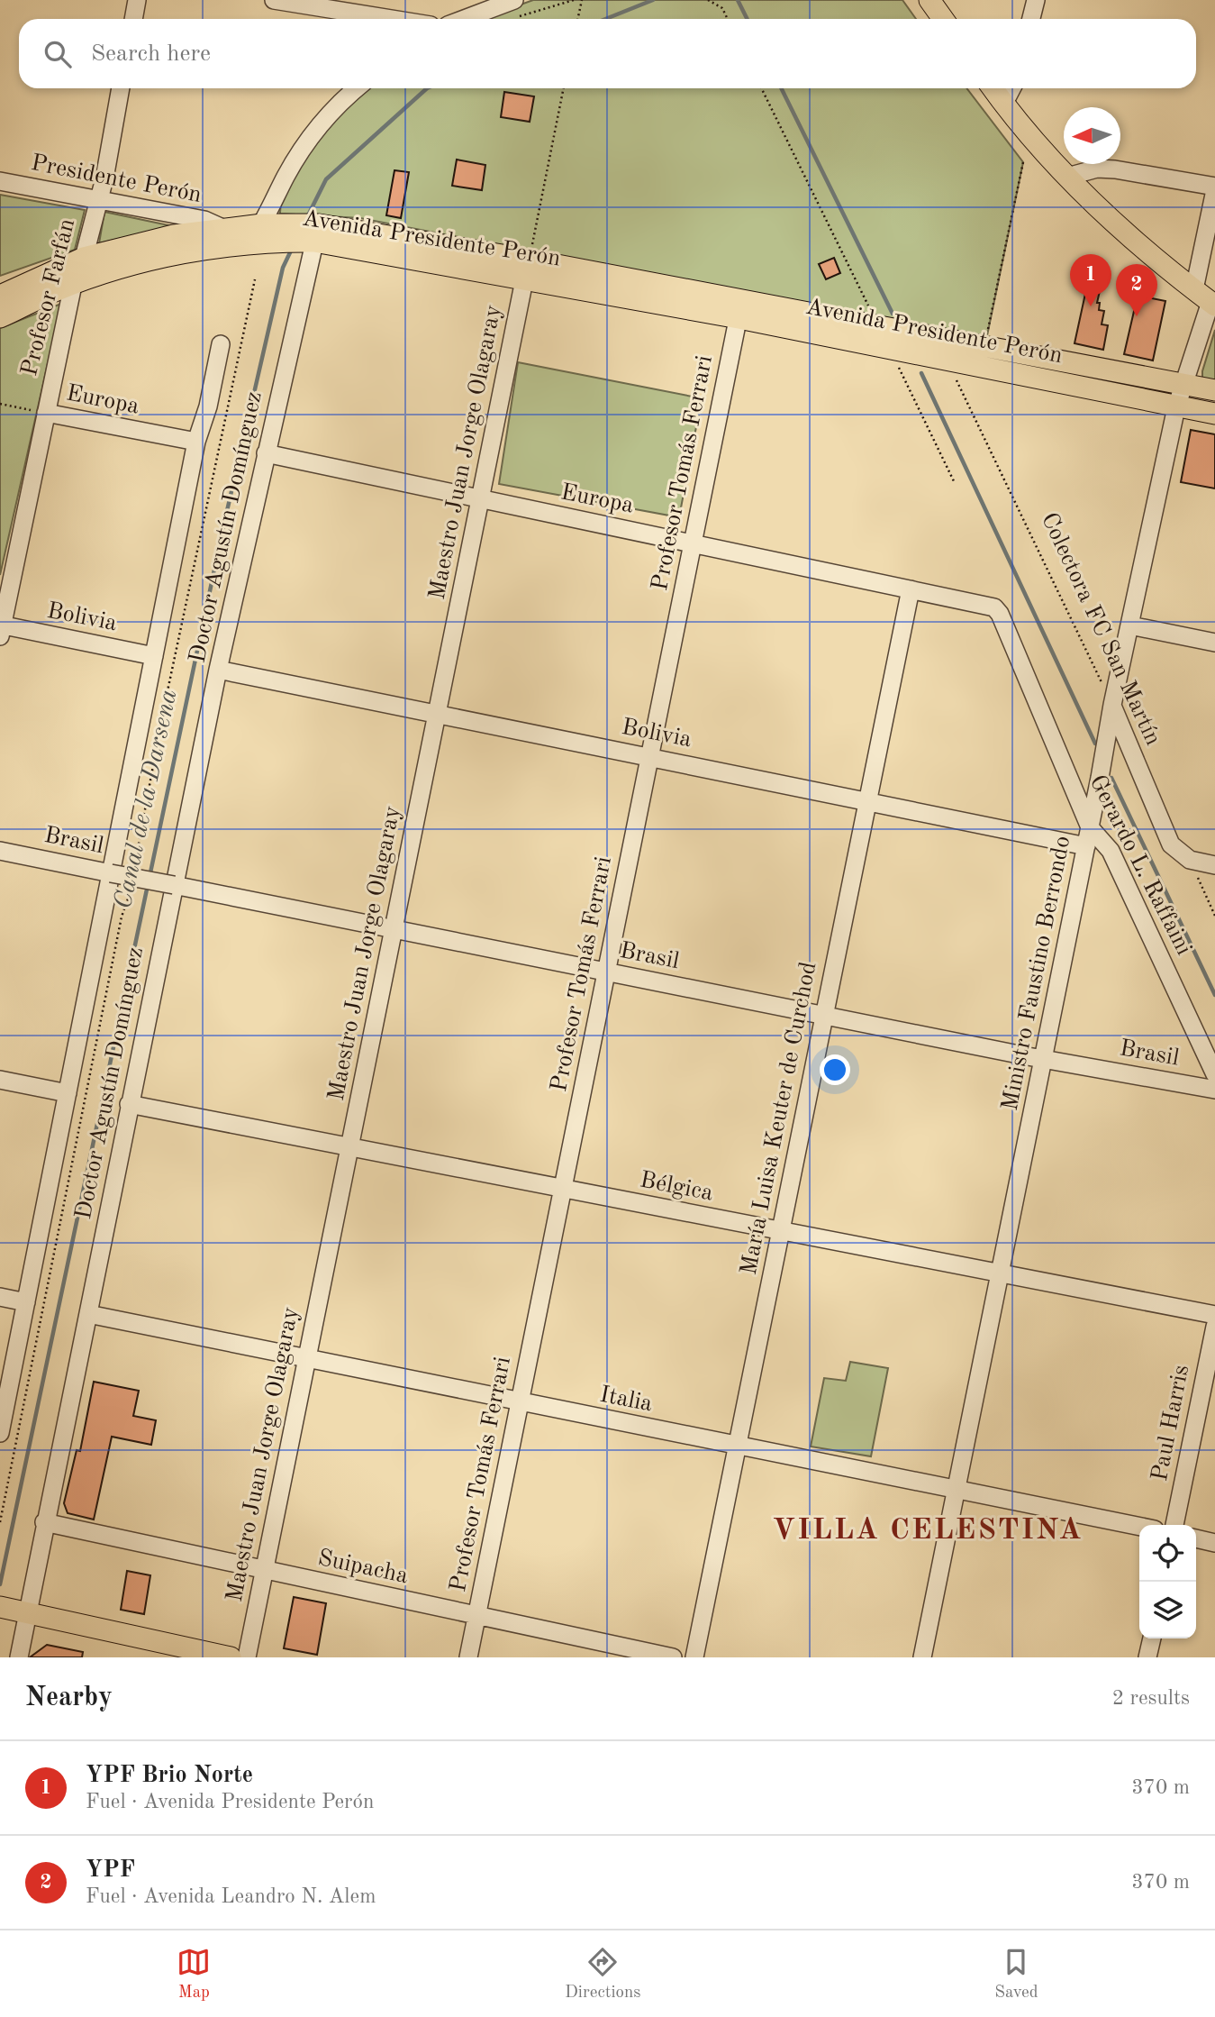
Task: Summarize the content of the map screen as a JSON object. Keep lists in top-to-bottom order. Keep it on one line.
{"streets":{"main road":["Avenida Presidente Perón"],"street":["Presidente Perón","Profesor Farfán","Europa","Maestro Juan Jorge Olagaray","Profesor Tomás Ferrari","Doctor Agustín Domínguez","Bolivia","Colectora FC San Martín","Brasil","Gerardo L. Raffaini","Ministro Faustino Berrondo","María Luisa Keuter de Curchod","Bélgica","Italia","Paul Harris","Suipacha"]},"crossings":[["Presidente Perón","Avenida Presidente Perón"],["Presidente Perón","Profesor Farfán"],["Avenida Presidente Perón","Maestro Juan Jorge Olagaray"],["Avenida Presidente Perón","Profesor Tomás Ferrari"],["Avenida Presidente Perón","Doctor Agustín Domínguez"],["Avenida Presidente Perón","Colectora FC San Martín"],["Avenida Presidente Perón","Ministro Faustino Berrondo"],["Profesor Farfán","Europa"],["Profesor Farfán","Bolivia"],["Europa","Maestro Juan Jorge Olagaray"],["Europa","Profesor Tomás Ferrari"],["Europa","Doctor Agustín Domínguez"],["Europa","Gerardo L. Raffaini"],["Europa","María Luisa Keuter de Curchod"],["Maestro Juan Jorge Olagaray","Bolivia"],["Maestro Juan Jorge Olagaray","Brasil"],["Maestro Juan Jorge Olagaray","Bélgica"],["Maestro Juan Jorge Olagaray","Italia"],["Maestro Juan Jorge Olagaray","Suipacha"],["Profesor Tomás Ferrari","Bolivia"],["Profesor Tomás Ferrari","Brasil"],["Profesor Tomás Ferrari","Bélgica"],["Profesor Tomás Ferrari","Italia"],["Profesor Tomás Ferrari","Suipacha"],["Doctor Agustín Domínguez","Bolivia"],["Doctor Agustín Domínguez","Brasil"],["Doctor Agustín Domínguez","Bélgica"],["Doctor Agustín Domínguez","Italia"],["Doctor Agustín Domínguez","Suipacha"],["Bolivia","Ministro Faustino Berrondo"],["Bolivia","María Luisa Keuter de Curchod"],["Colectora FC San Martín","Ministro Faustino Berrondo"],["Brasil","Ministro Faustino Berrondo"],["Brasil","María Luisa Keuter de Curchod"],["Gerardo L. Raffaini","Ministro Faustino Berrondo"],["Ministro Faustino Berrondo","Bélgica"],["Ministro Faustino Berrondo","Italia"],["María Luisa Keuter de Curchod","Bélgica"],["María Luisa Keuter de Curchod","Italia"]],"districts":["VILLA CELESTINA"],"water":["Canal de la Darsena"],"north":"left","page":{"search":"Search here","pins":["1","2"],"heading":["Nearby","2 results"],"list":[{"mark":"1","name":"YPF Brio Norte","note":"Fuel · Avenida Presidente Perón","value":"370 m"},{"mark":"2","name":"YPF","note":"Fuel · Avenida Leandro N. Alem","value":"370 m"}],"nav":["Map","Directions","Saved"]}}
